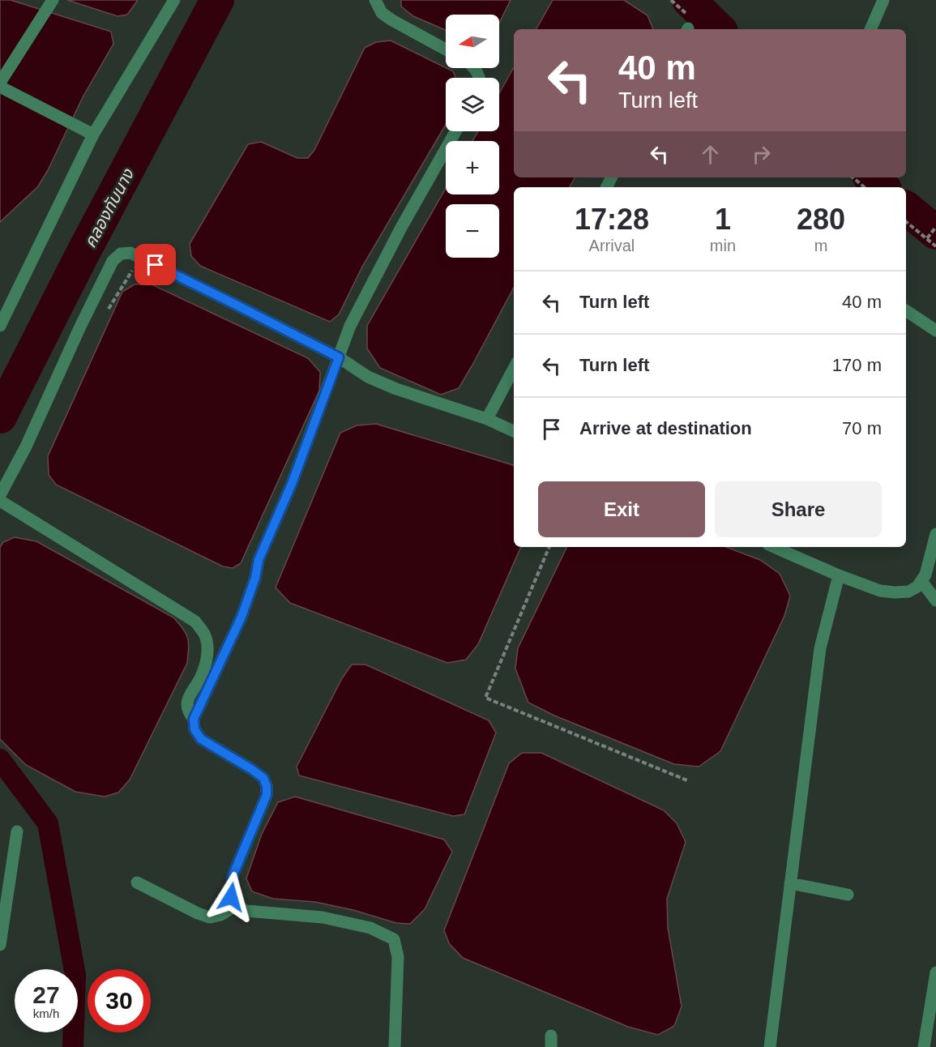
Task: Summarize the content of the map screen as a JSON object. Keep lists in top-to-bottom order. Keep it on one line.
{"water":["คลองทับนาง"],"north":"left","page":{"map_buttons":["+","−"],"turn":["40 m","Turn left"],"eta":["17:28","Arrival","1","min","280","m"],"list":[{"name":"Turn left","value":"40 m"},{"name":"Turn left","value":"170 m"},{"name":"Arrive at destination","value":"70 m"}],"buttons":["Exit","Share"],"speed":"27 km/h","limit":"30"}}
